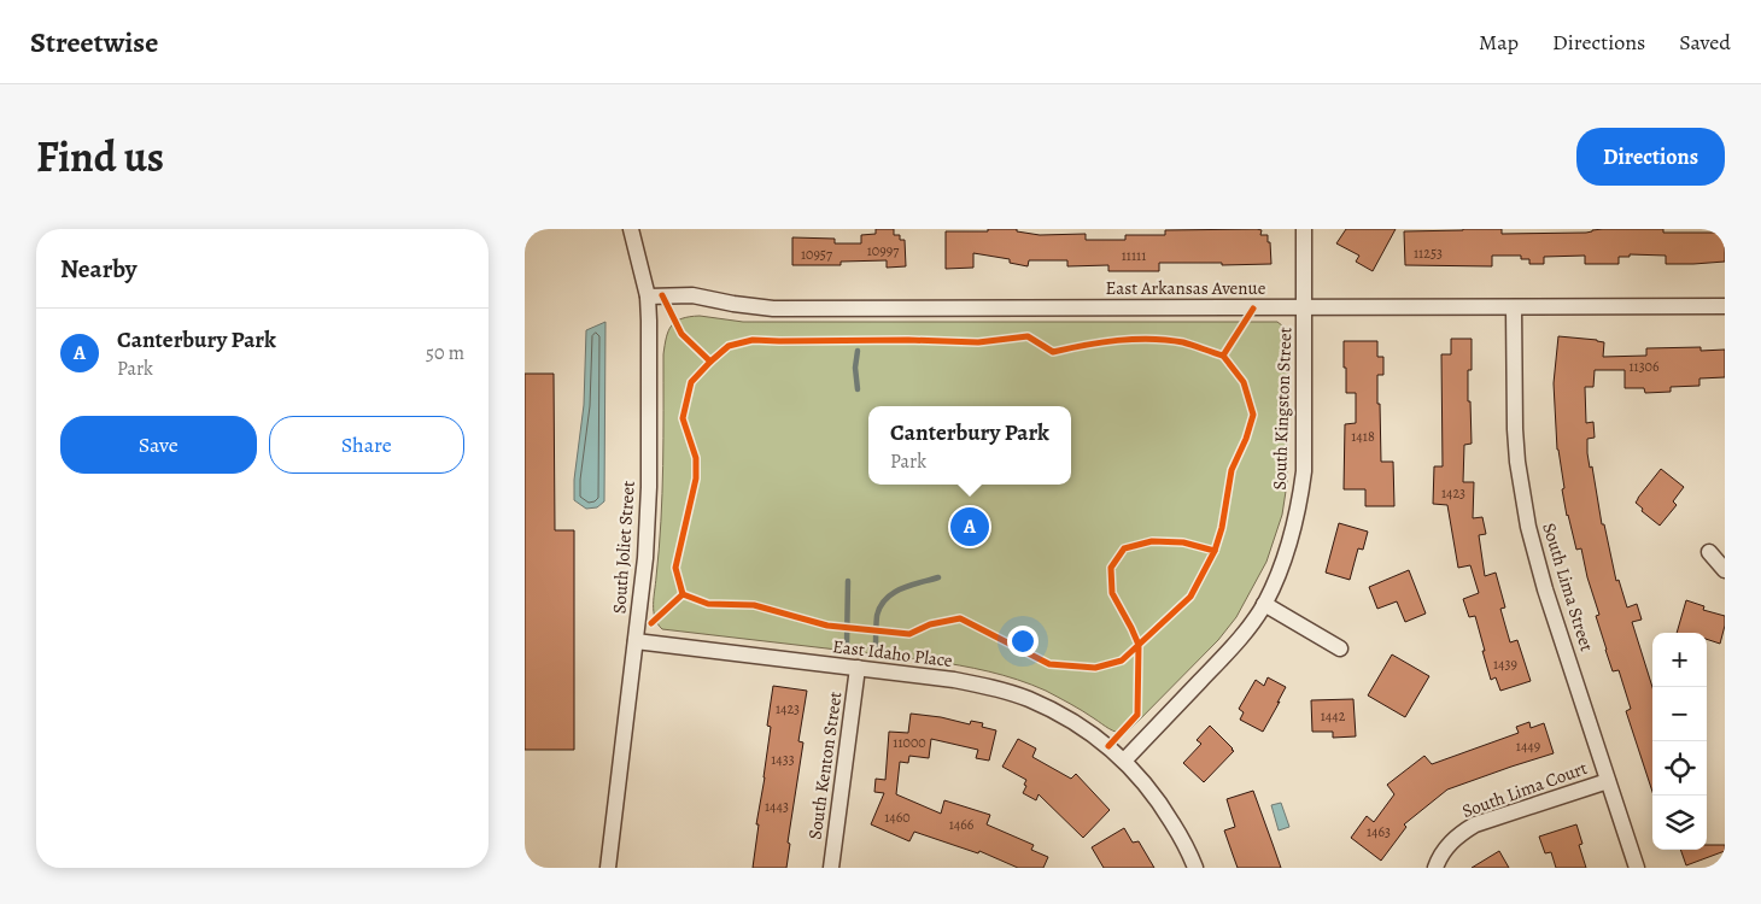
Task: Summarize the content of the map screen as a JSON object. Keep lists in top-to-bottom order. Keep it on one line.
{"streets":{"street":["East Arkansas Avenue","South Kingston Street","South Joliet Street","South Lima Street","East Idaho Place","South Kenton Street","South Lima Court"]},"crossings":[["East Arkansas Avenue","South Kingston Street"],["East Arkansas Avenue","South Joliet Street"],["East Arkansas Avenue","South Lima Street"],["South Kingston Street","East Idaho Place"],["South Joliet Street","East Idaho Place"],["South Lima Street","South Lima Court"],["East Idaho Place","South Kenton Street"]],"house_numbers":["10997","11253","10957","11111","11306","1418","1423","1439","1423","1442","11000","1449","1433","1443","1460","1466","1463"],"page":{"header":"Streetwise","nav":["Map","Directions","Saved"],"title":"Find us","buttons":["Directions",["Save","Share"]],"heading":"Nearby","list":[{"mark":"A","name":"Canterbury Park","note":"Park","value":"50 m"}],"popup":["Canterbury Park","Park"],"pins":"A","map_buttons":["+","−"]}}
